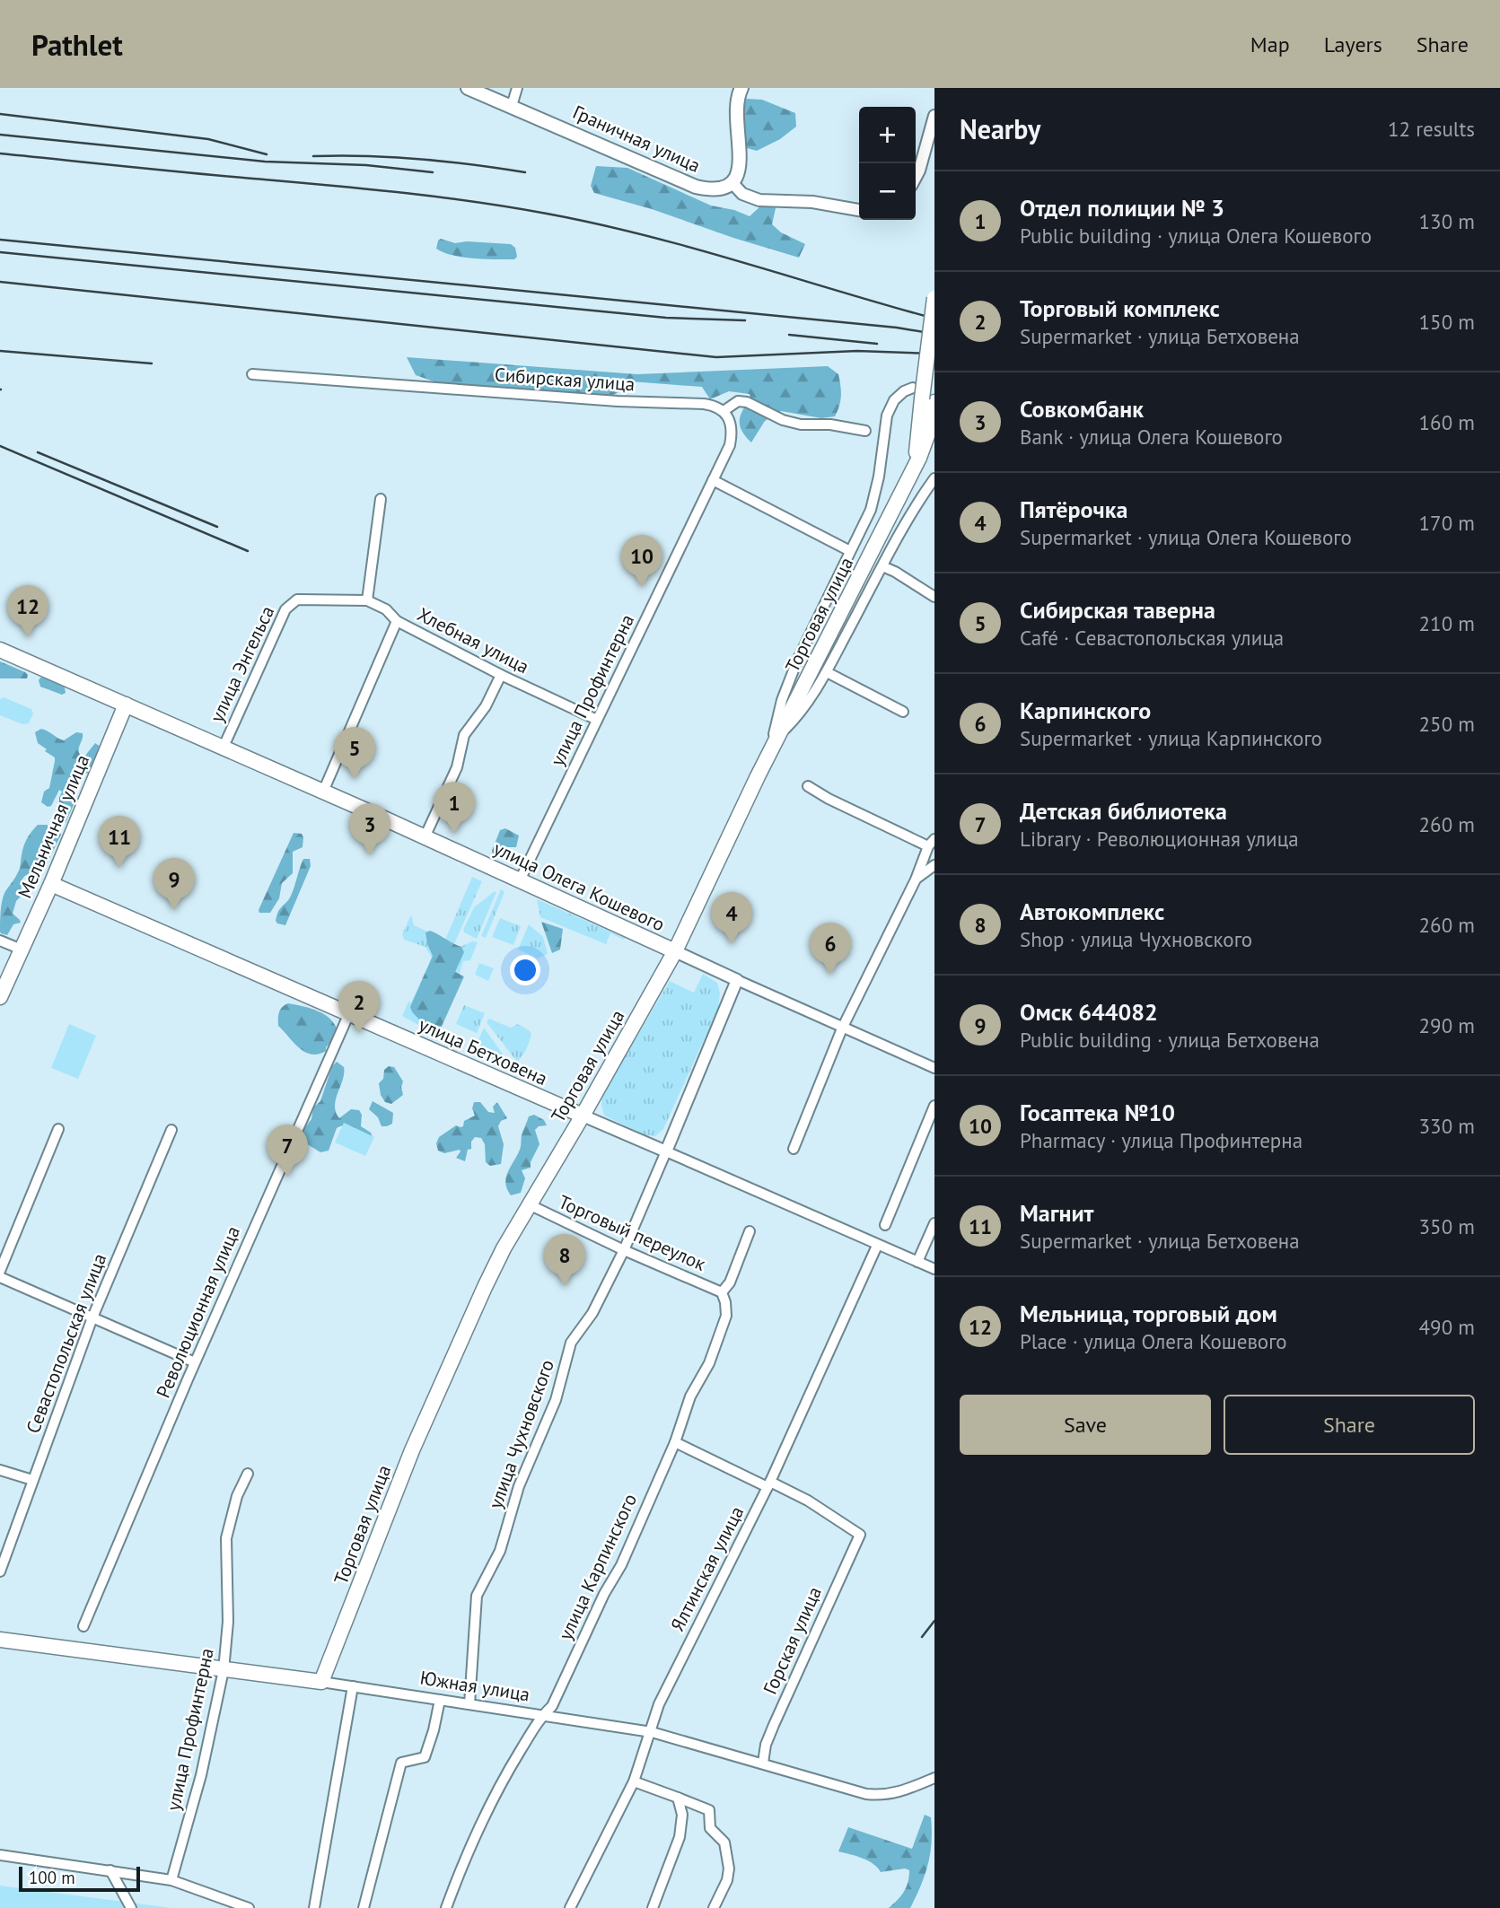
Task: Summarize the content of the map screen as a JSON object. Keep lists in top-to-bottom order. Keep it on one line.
{"streets":{"main road":["Граничная улица","Торговая улица","Мельничная улица","улица Олега Кошевого","улица Бетховена","Южная улица"],"street":["Сибирская улица","Хлебная улица","улица Энгельса","улица Профинтерна","Торговый переулок","Революционная улица","Севастопольская улица","улица Чухновского","улица Карпинского","Ялтинская улица","Горская улица"]},"crossings":[["Сибирская улица","улица Профинтерна"],["Торговая улица","улица Олега Кошевого"],["Торговая улица","улица Бетховена"],["Торговая улица","Торговый переулок"],["Торговая улица","Южная улица"],["Хлебная улица","улица Энгельса"],["Хлебная улица","улица Профинтерна"],["улица Энгельса","улица Олега Кошевого"],["улица Профинтерна","улица Олега Кошевого"],["улица Профинтерна","Южная улица"],["Мельничная улица","улица Олега Кошевого"],["Мельничная улица","улица Бетховена"],["улица Олега Кошевого","улица Чухновского"],["улица Бетховена","Революционная улица"],["улица Бетховена","улица Чухновского"],["улица Бетховена","Ялтинская улица"],["Торговый переулок","улица Чухновского"],["Торговый переулок","улица Карпинского"],["улица Чухновского","Южная улица"],["улица Карпинского","Южная улица"],["Ялтинская улица","Горская улица"],["Ялтинская улица","Южная улица"],["Горская улица","Южная улица"]],"scale_bar":"100 m","page":{"header":"Pathlet","nav":["Map","Layers","Share"],"heading":["Nearby","12 results"],"map_buttons":["+","−"],"list":[{"mark":"1","name":"Отдел полиции № 3","note":"Public building · улица Олега Кошевого","value":"130 m"},{"mark":"2","name":"Торговый комплекс","note":"Supermarket · улица Бетховена","value":"150 m"},{"mark":"3","name":"Совкомбанк","note":"Bank · улица Олега Кошевого","value":"160 m"},{"mark":"4","name":"Пятёрочка","note":"Supermarket · улица Олега Кошевого","value":"170 m"},{"mark":"5","name":"Сибирская таверна","note":"Café · Севастопольская улица","value":"210 m"},{"mark":"6","name":"Карпинского","note":"Supermarket · улица Карпинского","value":"250 m"},{"mark":"7","name":"Детская библиотека","note":"Library · Революционная улица","value":"260 m"},{"mark":"8","name":"Автокомплекс","note":"Shop · улица Чухновского","value":"260 m"},{"mark":"9","name":"Омск 644082","note":"Public building · улица Бетховена","value":"290 m"},{"mark":"10","name":"Госаптека №10","note":"Pharmacy · улица Профинтерна","value":"330 m"},{"mark":"11","name":"Магнит","note":"Supermarket · улица Бетховена","value":"350 m"},{"mark":"12","name":"Мельница, торговый дом","note":"Place · улица Олега Кошевого","value":"490 m"}],"pins":["10","12","5","1","3","11","9","4","6","2","7","8"],"buttons":["Save","Share"],"scale":"100 m"}}
